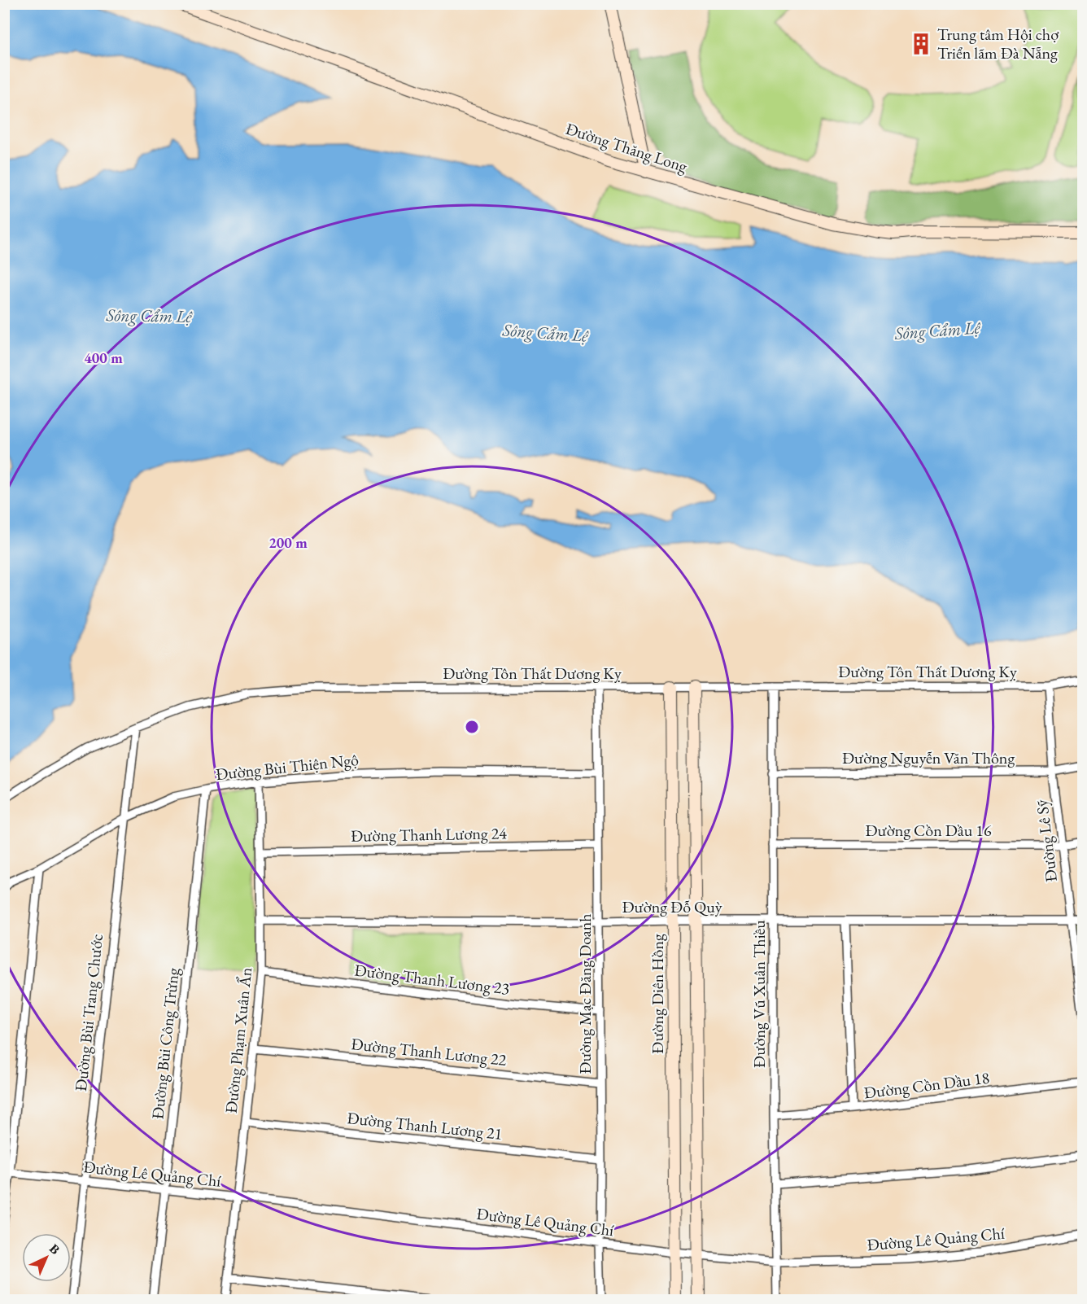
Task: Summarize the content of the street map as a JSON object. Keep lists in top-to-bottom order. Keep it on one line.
{"streets":{"street":["Đường Thăng Long","Đường Tôn Thất Dương Kỵ","Đường Nguyễn Văn Thông","Đường Bùi Thiện Ngộ","Đường Cồn Dầu 16","Đường Thanh Lương 24","Đường Lê Sỹ","Đường Đỗ Quỳ","Đường Thanh Lương 23","Đường Mạc Đăng Doanh","Đường Diên Hồng","Đường Vũ Xuân Thiều","Đường Bùi Trang Chước","Đường Phạm Xuân Ẩn","Đường Bùi Công Trừng","Đường Thanh Lương 22","Đường Cồn Dầu 18","Đường Thanh Lương 21","Đường Lê Quảng Chí"]},"crossings":[["Đường Tôn Thất Dương Kỵ","Đường Lê Sỹ"],["Đường Tôn Thất Dương Kỵ","Đường Mạc Đăng Doanh"],["Đường Tôn Thất Dương Kỵ","Đường Diên Hồng"],["Đường Tôn Thất Dương Kỵ","Đường Vũ Xuân Thiều"],["Đường Tôn Thất Dương Kỵ","Đường Bùi Trang Chước"],["Đường Nguyễn Văn Thông","Đường Lê Sỹ"],["Đường Nguyễn Văn Thông","Đường Vũ Xuân Thiều"],["Đường Bùi Thiện Ngộ","Đường Mạc Đăng Doanh"],["Đường Bùi Thiện Ngộ","Đường Bùi Trang Chước"],["Đường Bùi Thiện Ngộ","Đường Phạm Xuân Ẩn"],["Đường Bùi Thiện Ngộ","Đường Bùi Công Trừng"],["Đường Cồn Dầu 16","Đường Lê Sỹ"],["Đường Cồn Dầu 16","Đường Vũ Xuân Thiều"],["Đường Thanh Lương 24","Đường Mạc Đăng Doanh"],["Đường Thanh Lương 24","Đường Phạm Xuân Ẩn"],["Đường Lê Sỹ","Đường Đỗ Quỳ"],["Đường Đỗ Quỳ","Đường Mạc Đăng Doanh"],["Đường Đỗ Quỳ","Đường Diên Hồng"],["Đường Đỗ Quỳ","Đường Vũ Xuân Thiều"],["Đường Đỗ Quỳ","Đường Phạm Xuân Ẩn"],["Đường Thanh Lương 23","Đường Mạc Đăng Doanh"],["Đường Thanh Lương 23","Đường Phạm Xuân Ẩn"],["Đường Mạc Đăng Doanh","Đường Thanh Lương 22"],["Đường Mạc Đăng Doanh","Đường Thanh Lương 21"],["Đường Mạc Đăng Doanh","Đường Lê Quảng Chí"],["Đường Diên Hồng","Đường Lê Quảng Chí"],["Đường Vũ Xuân Thiều","Đường Cồn Dầu 18"],["Đường Vũ Xuân Thiều","Đường Lê Quảng Chí"],["Đường Bùi Trang Chước","Đường Lê Quảng Chí"],["Đường Phạm Xuân Ẩn","Đường Thanh Lương 22"],["Đường Phạm Xuân Ẩn","Đường Thanh Lương 21"],["Đường Phạm Xuân Ẩn","Đường Lê Quảng Chí"],["Đường Bùi Công Trừng","Đường Lê Quảng Chí"]],"water":["Sông Cẩm Lệ"],"places":{"building":["Trung tâm Hội chợ Triển lãm Đà Nẵng"]},"north":"top right","rings":["400 m","200 m"]}
